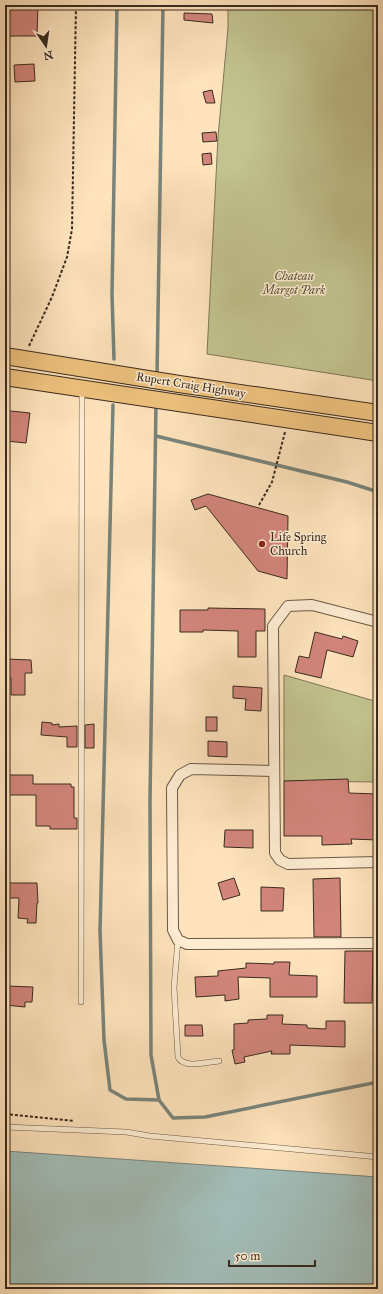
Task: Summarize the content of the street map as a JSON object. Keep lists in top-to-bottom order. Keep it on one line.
{"streets":{"main road":["Rupert Craig Highway"]},"parks":["Chateau Margot Park"],"places":["Life Spring Church"],"scale_bar":"50 m","north":"bottom"}
